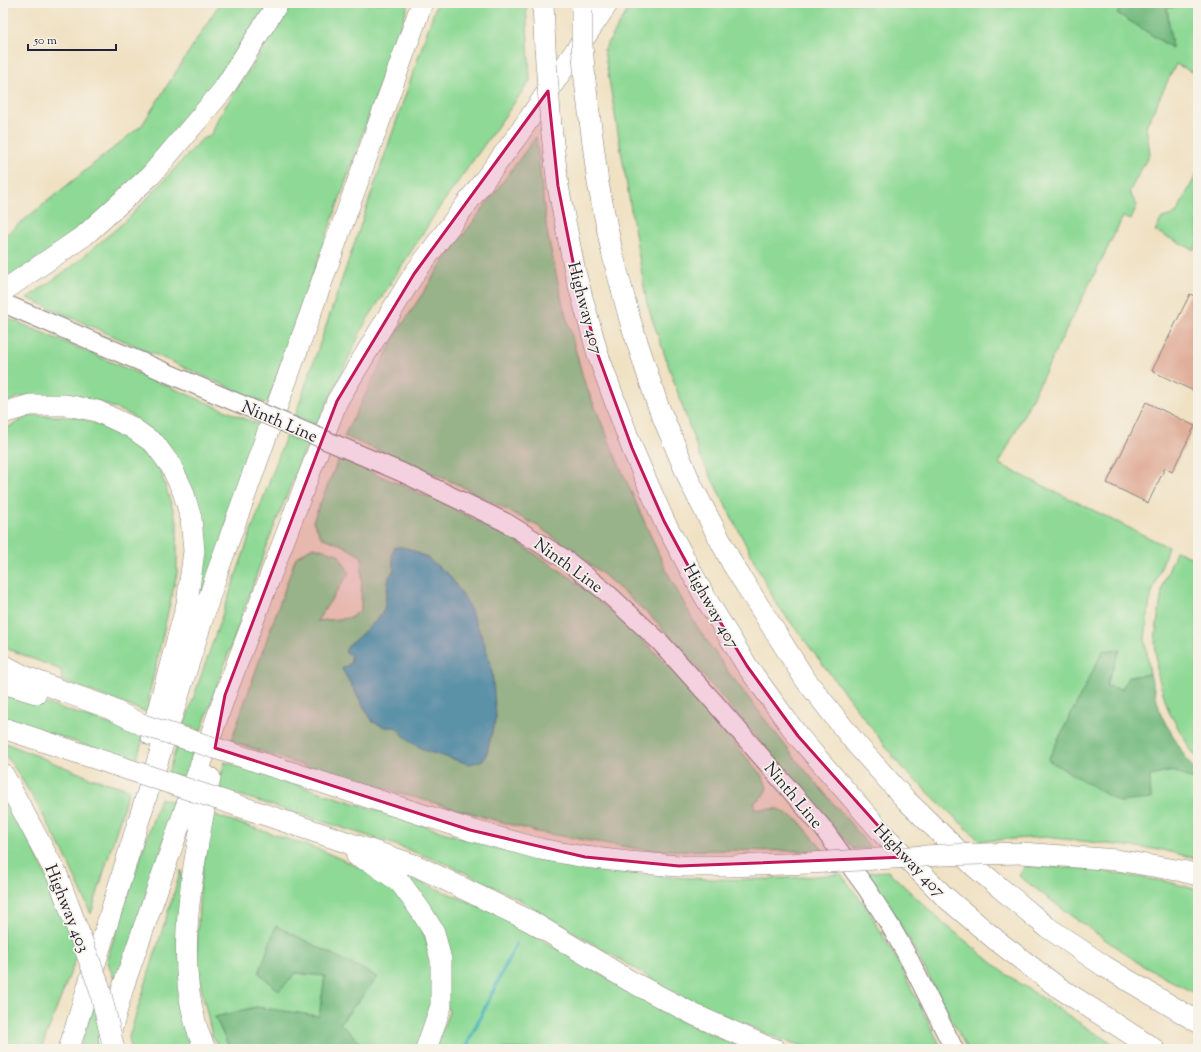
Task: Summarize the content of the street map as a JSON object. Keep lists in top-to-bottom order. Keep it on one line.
{"streets":{"highway":["Highway 407","Highway 403"],"main road":["Ninth Line"]},"scale_bar":"50 m"}
